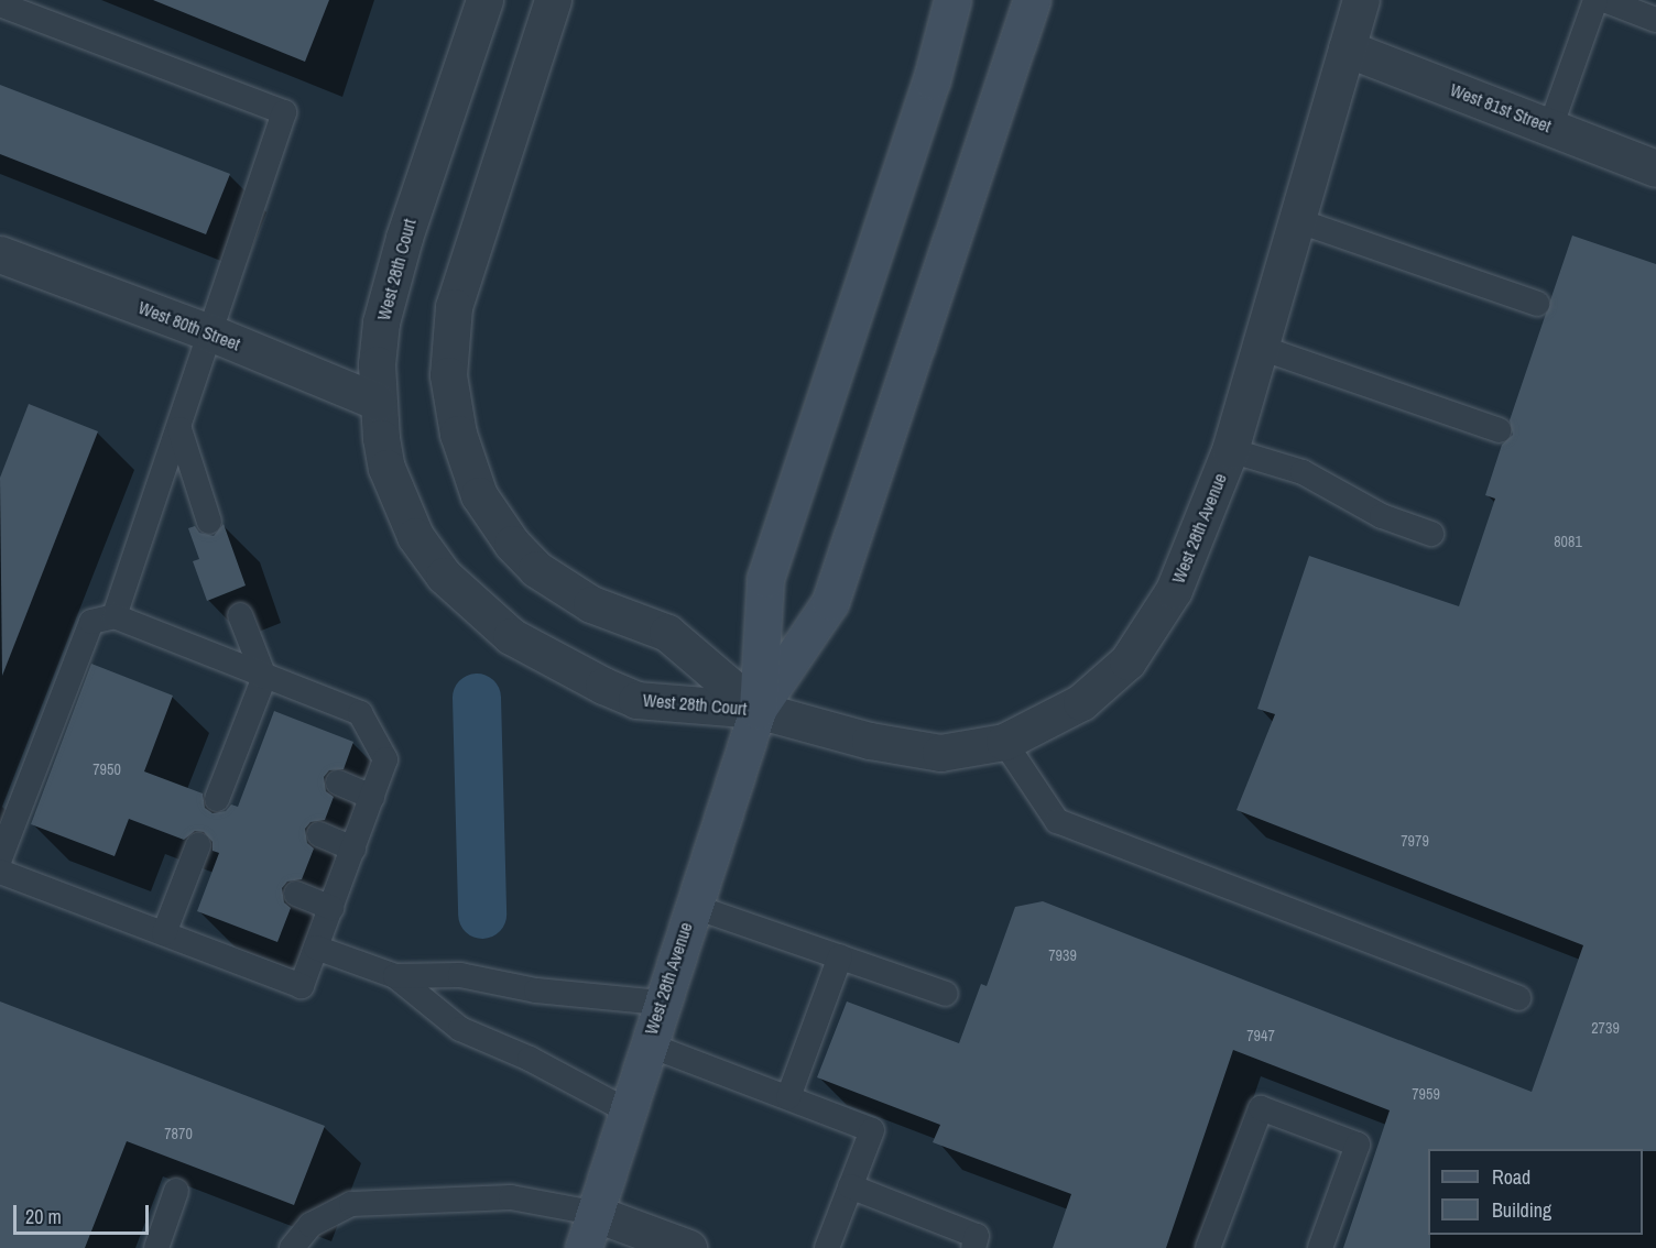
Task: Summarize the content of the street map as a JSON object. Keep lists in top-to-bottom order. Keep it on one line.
{"streets":{"main road":["West 28th Avenue"],"street":["West 81st Street","West 28th Court","West 80th Street"]},"crossings":[["West 81st Street","West 28th Avenue"],["West 28th Court","West 80th Street"],["West 28th Court","West 28th Avenue"]],"house_numbers":["8081","7950","7979","7939","2739","7947","7959","7870"],"legend":["Road","Building"],"scale_bar":"20 m"}
